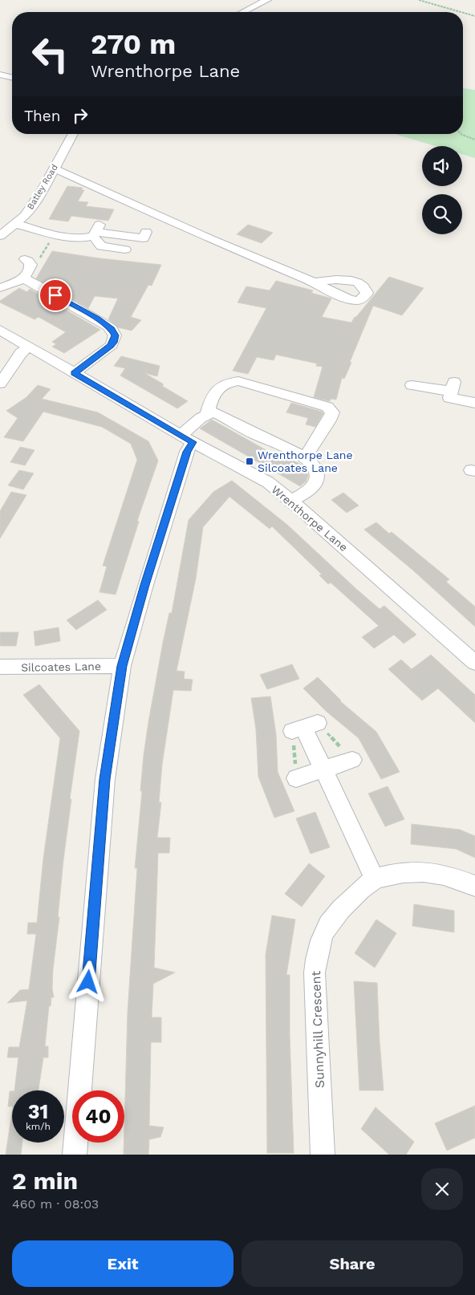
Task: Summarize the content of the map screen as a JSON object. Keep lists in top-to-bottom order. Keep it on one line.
{"streets":{"street":["Batley Road","Wrenthorpe Lane","Silcoates Lane","Sunnyhill Crescent"]},"places":{"transit":["Wrenthorpe Lane Silcoates Lane"]},"page":{"turn":["270 m","Wrenthorpe Lane"],"then":"Then","speed":"31 km/h","limit":"40","heading":["2 min","460 m · 08:03"],"buttons":["Exit","Share"]}}
